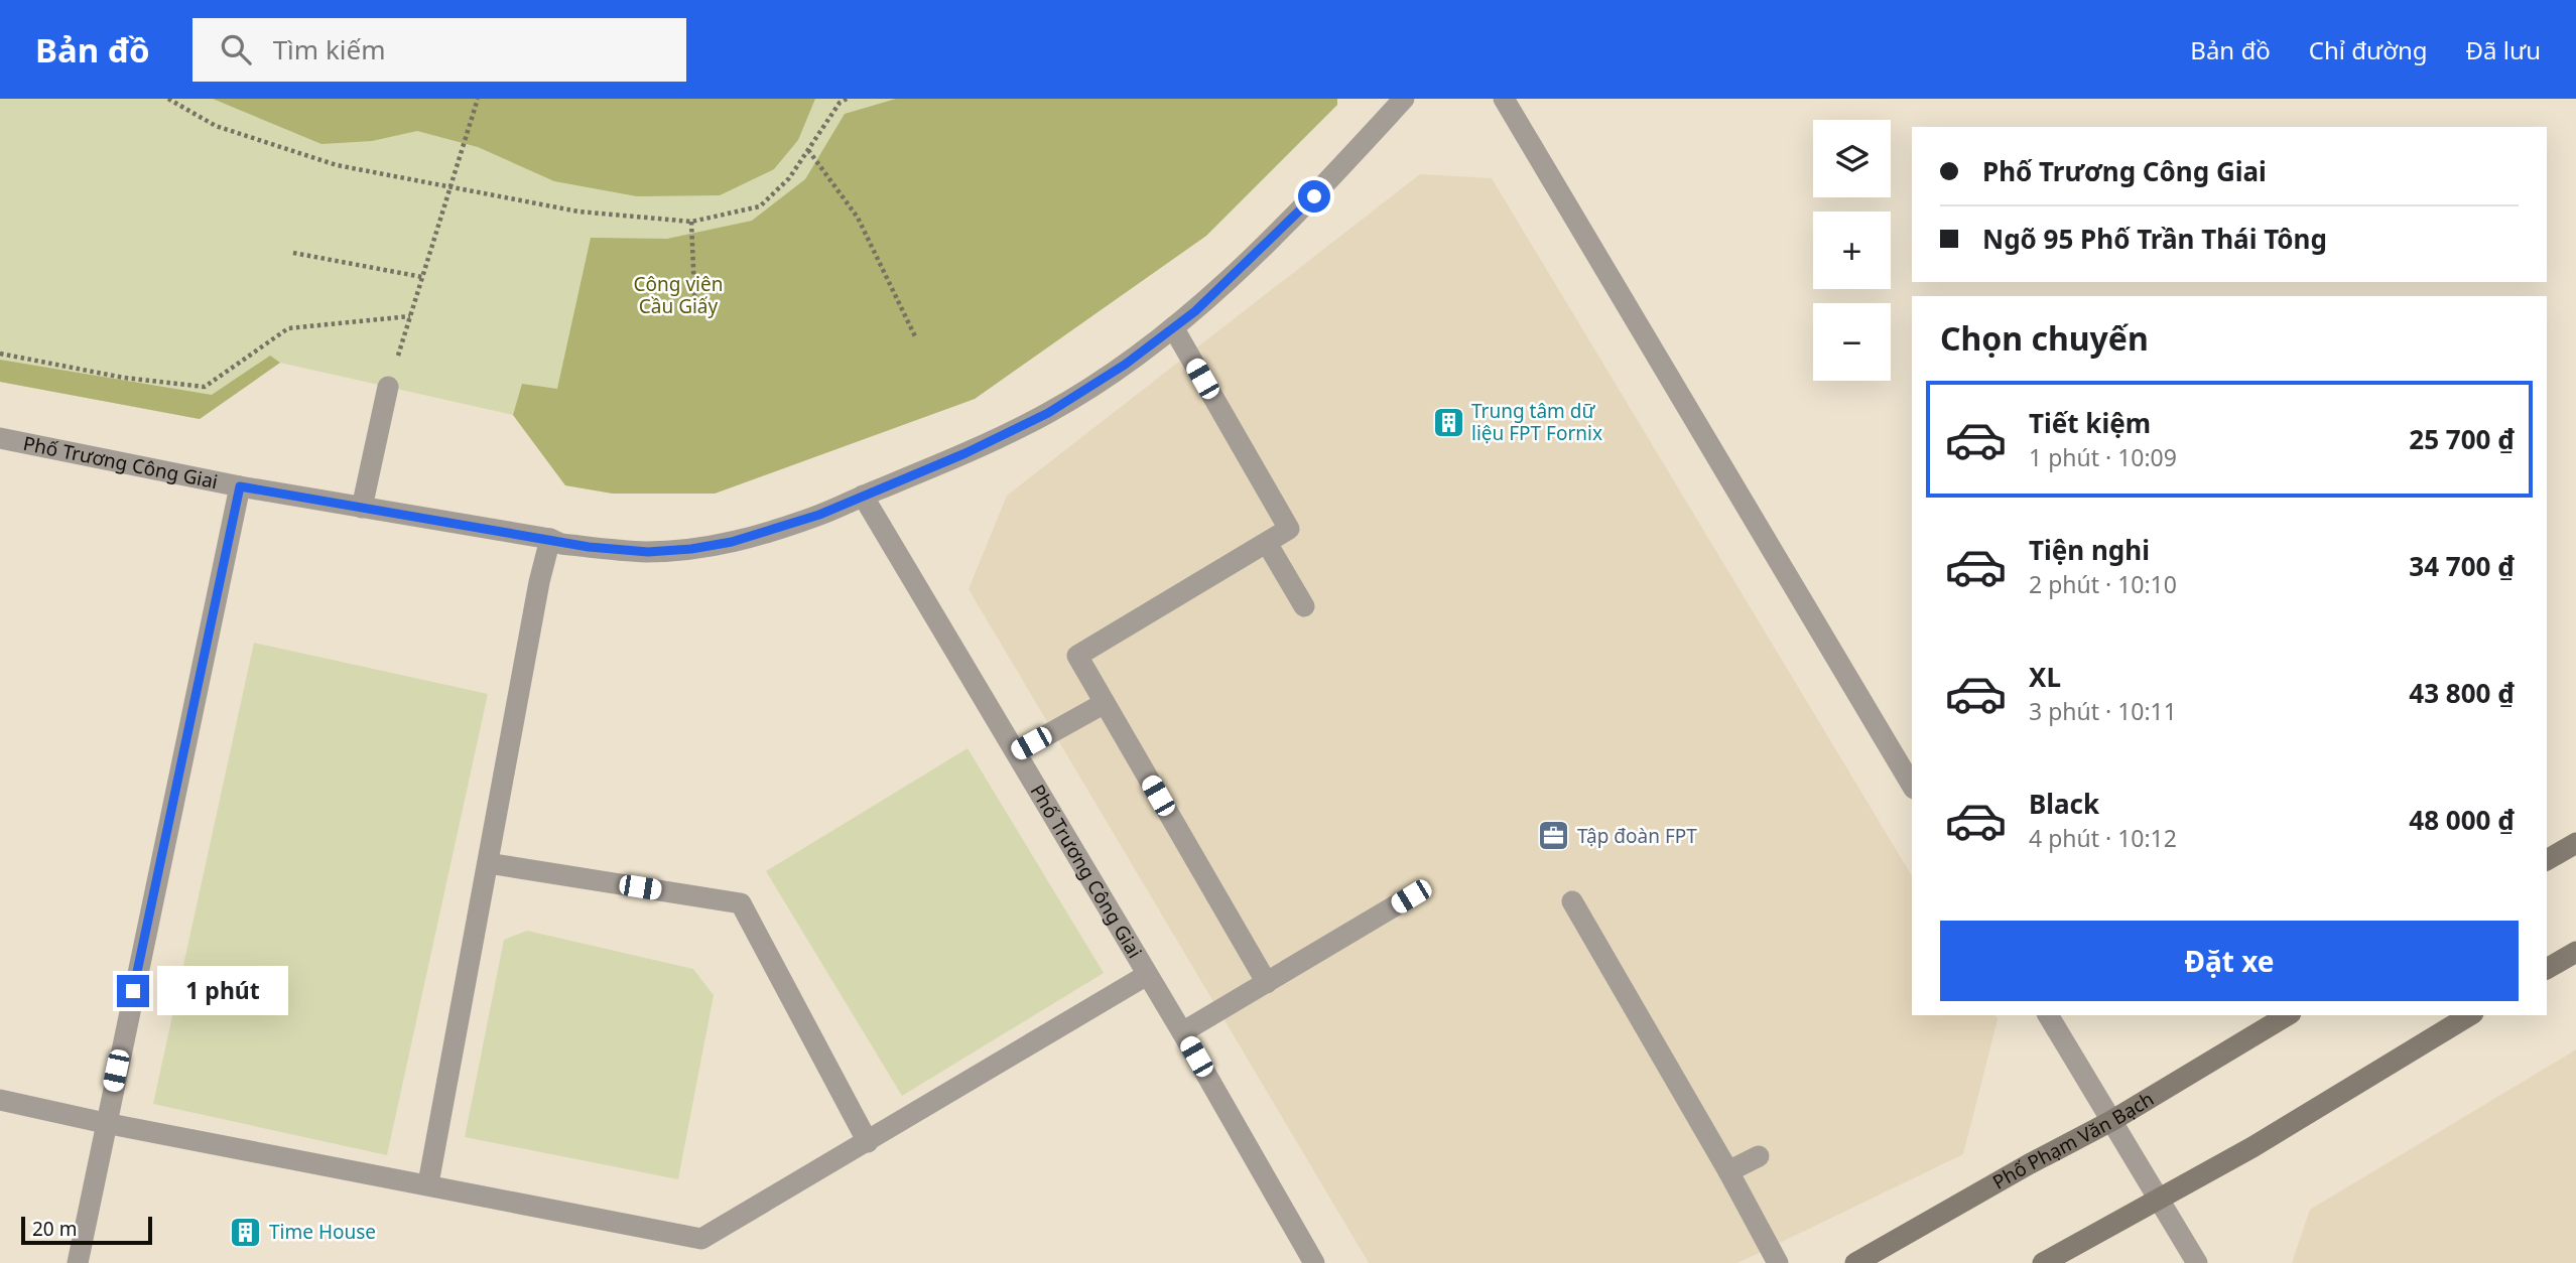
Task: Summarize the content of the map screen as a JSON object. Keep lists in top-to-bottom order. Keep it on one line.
{"streets":{"main road":["Phố Phạm Văn Bạch"],"street":["Phố Trương Công Giai"]},"parks":["Công viên Cầu Giấy"],"places":{"building":["Trung tâm dữ liệu FPT Fornix","Time House"],"office":["Tập đoàn FPT"]},"scale_bar":"20 m","page":{"header":"Bản đồ","search":"Tìm kiếm","nav":["Bản đồ","Chỉ đường","Đã lưu"],"map_buttons":["+","−"],"banner":["Phố Trương Công Giai","Ngõ 95 Phố Trần Thái Tông"],"heading":"Chọn chuyến","list":[{"name":"Tiết kiệm","note":"1 phút · 10:09","value":"25 700 ₫"},{"name":"Tiện nghi","note":"2 phút · 10:10","value":"34 700 ₫"},{"name":"XL","note":"3 phút · 10:11","value":"43 800 ₫"},{"name":"Black","note":"4 phút · 10:12","value":"48 000 ₫"}],"buttons":"Đặt xe","bubble":"1 phút","scale":"20 m"}}
